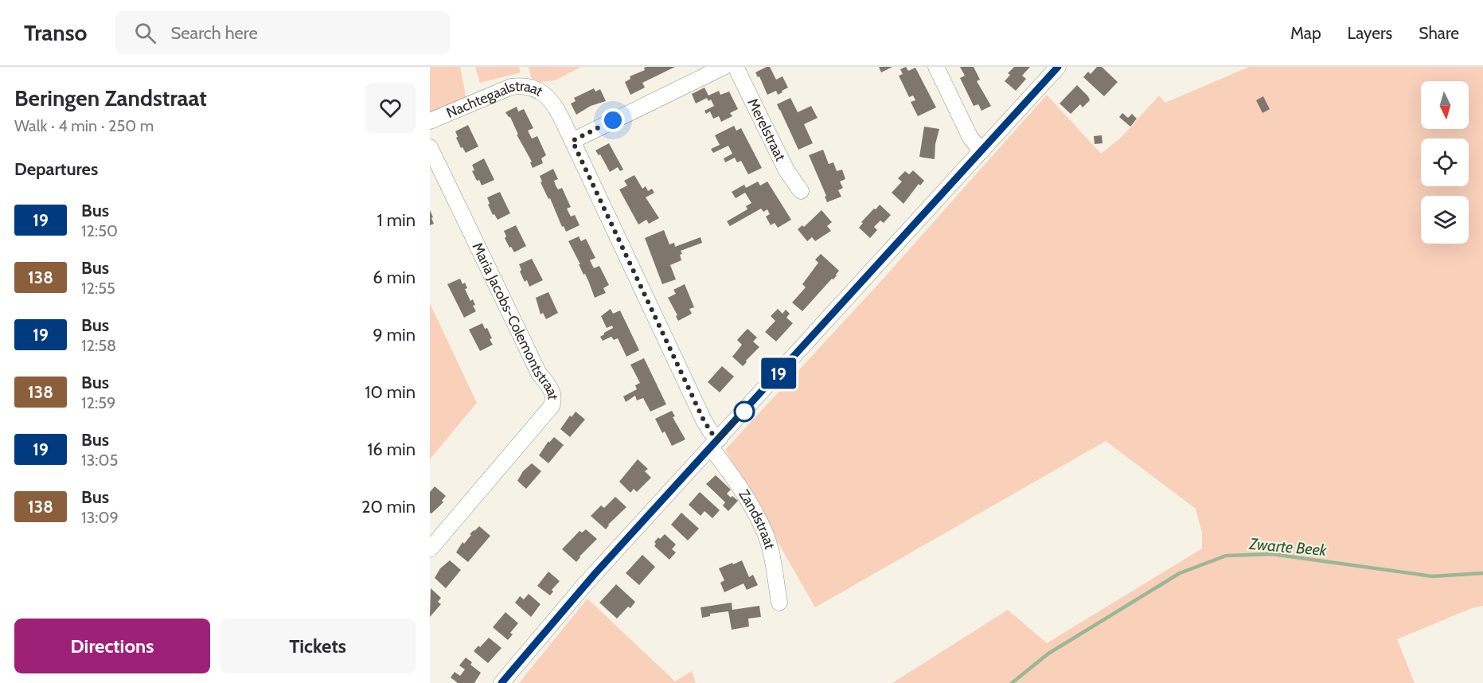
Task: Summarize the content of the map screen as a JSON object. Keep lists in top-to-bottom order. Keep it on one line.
{"streets":{"street":["Nachtegaalstraat","Merelstraat","Maria Jacobs-Colemontstraat","Zandstraat"]},"crossings":[["Nachtegaalstraat","Zandstraat"]],"water":["Zwarte Beek"],"lines":["bus line 19"],"north":"bottom","page":{"header":"Transo","search":"Search here","nav":["Map","Layers","Share"],"heading":[["Beringen Zandstraat","Walk · 4 min · 250 m"],"Departures"],"on_map":"19","list":[{"mark":"19","name":"Bus","note":"12:50","value":"1 min"},{"mark":"138","name":"Bus","note":"12:55","value":"6 min"},{"mark":"19","name":"Bus","note":"12:58","value":"9 min"},{"mark":"138","name":"Bus","note":"12:59","value":"10 min"},{"mark":"19","name":"Bus","note":"13:05","value":"16 min"},{"mark":"138","name":"Bus","note":"13:09","value":"20 min"}],"buttons":["Directions","Tickets"]}}
